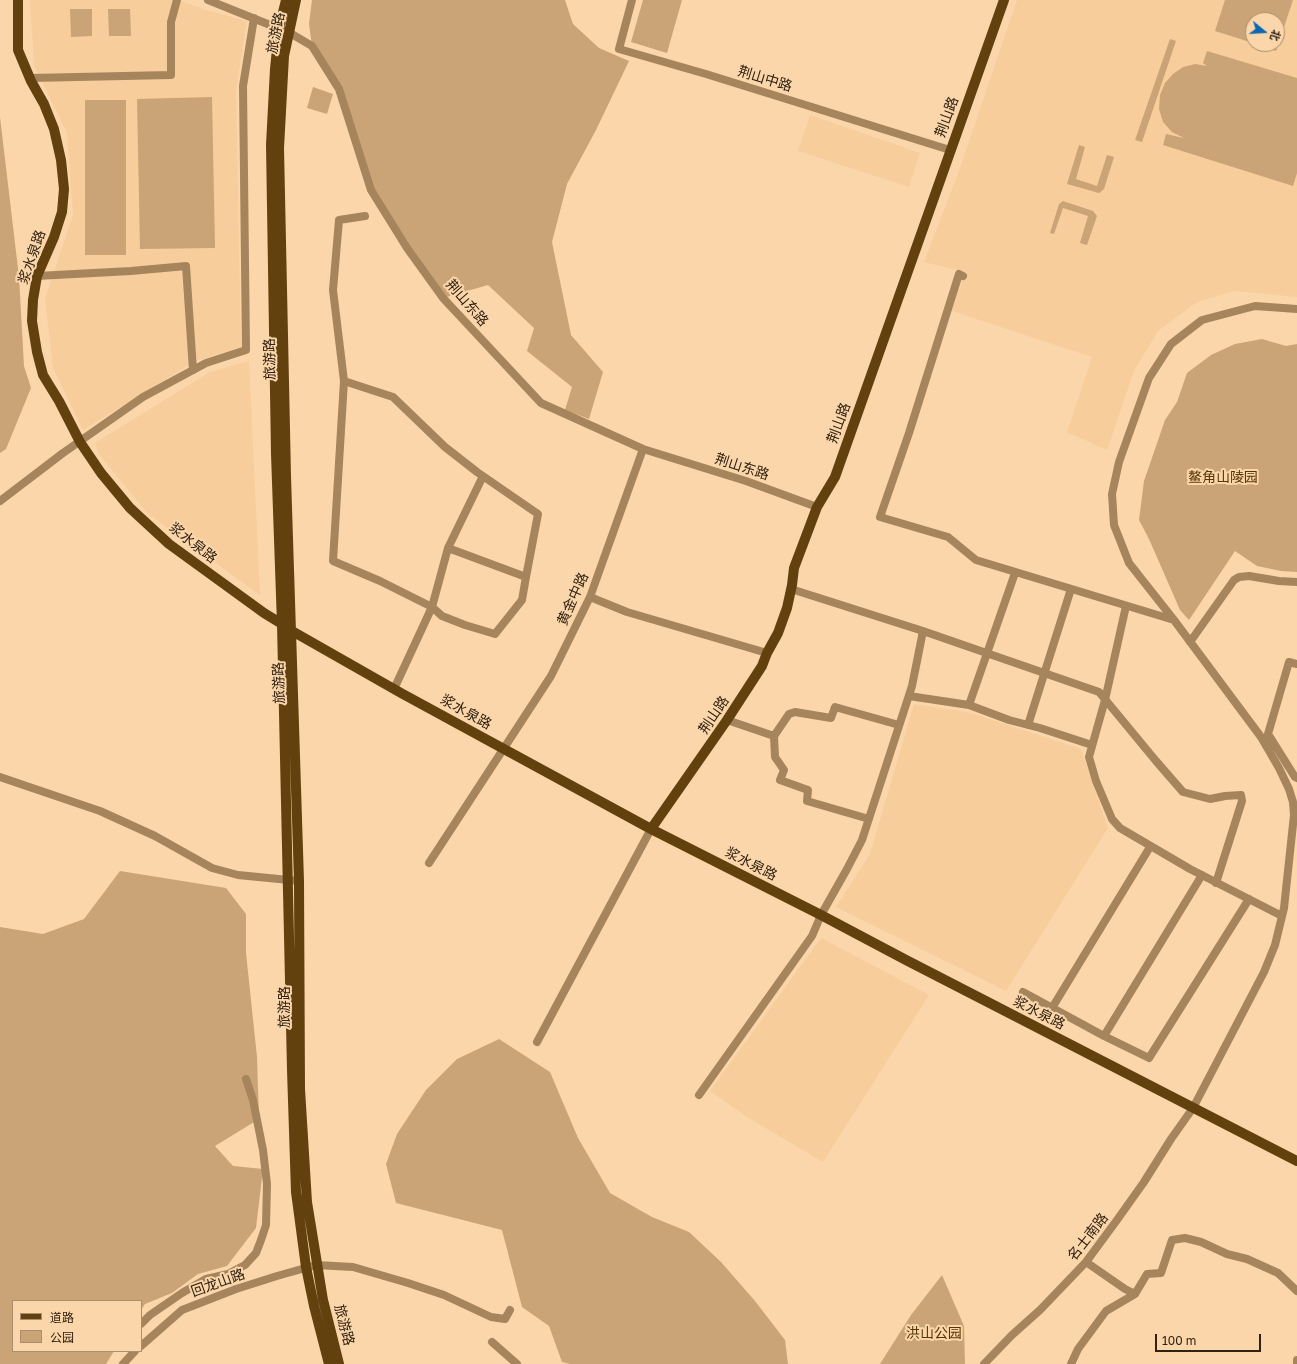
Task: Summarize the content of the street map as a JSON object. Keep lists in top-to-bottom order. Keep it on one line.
{"streets":{"main road":["旅游路","荆山路","浆水泉路"],"street":["荆山中路","荆山东路","黄金中路","名士南路","回龙山路"]},"crossings":[["旅游路","浆水泉路"],["旅游路","荆山东路"],["旅游路","回龙山路"],["荆山中路","荆山路"],["荆山路","浆水泉路"],["荆山路","荆山东路"],["浆水泉路","黄金中路"],["浆水泉路","名士南路"],["荆山东路","黄金中路"]],"parks":["鳌角山陵园","洪山公园"],"legend":["道路","公园"],"scale_bar":"100 m","north":"right"}
